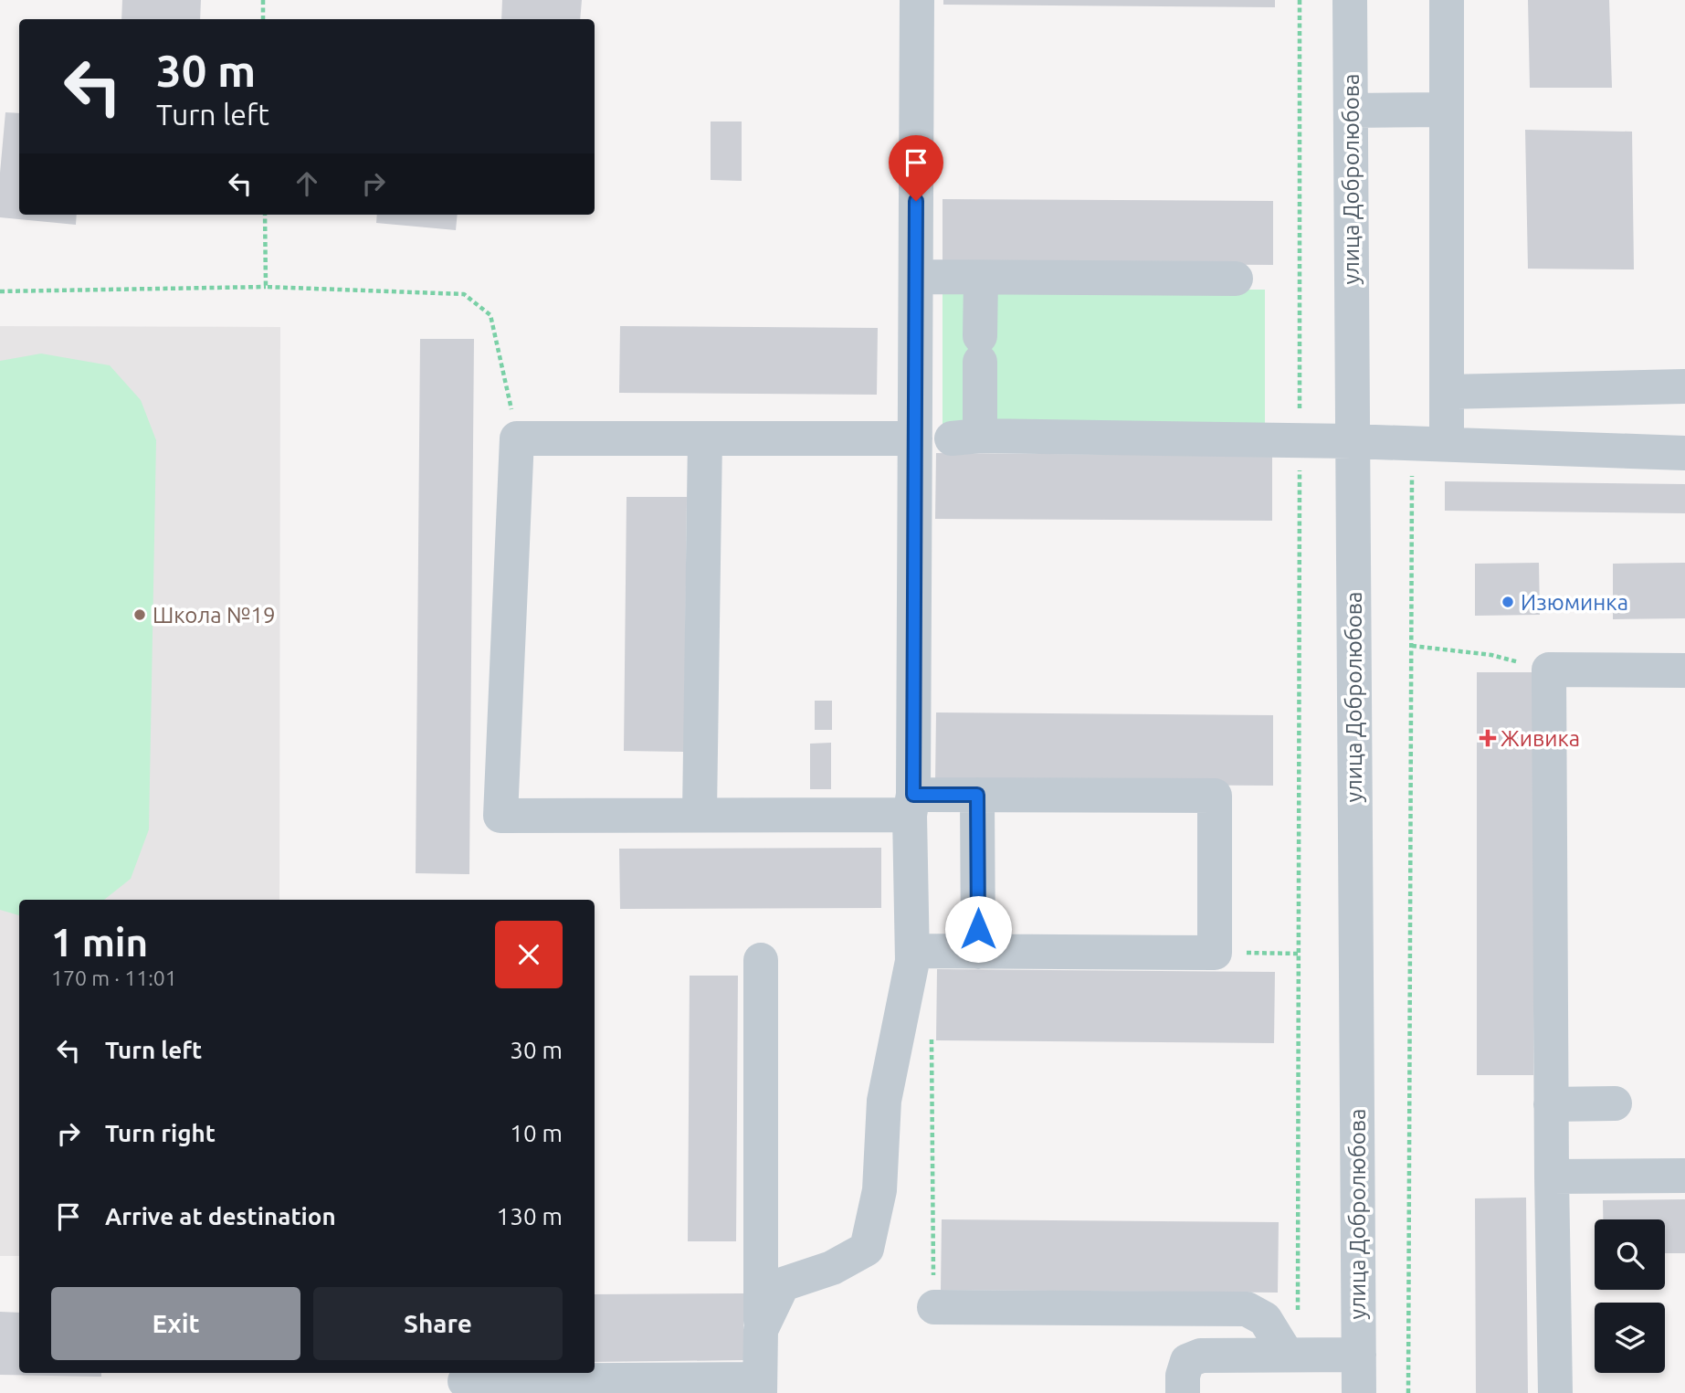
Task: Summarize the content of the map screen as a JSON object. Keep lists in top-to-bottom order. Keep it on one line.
{"streets":{"street":["улица Добролюбова"]},"places":{"other":["Изюминка","Школа №19"],"health":["Живика"]},"page":{"turn":["30 m","Turn left"],"heading":["1 min","170 m · 11:01"],"list":[{"name":"Turn left","value":"30 m"},{"name":"Turn right","value":"10 m"},{"name":"Arrive at destination","value":"130 m"}],"buttons":["Exit","Share"]}}
